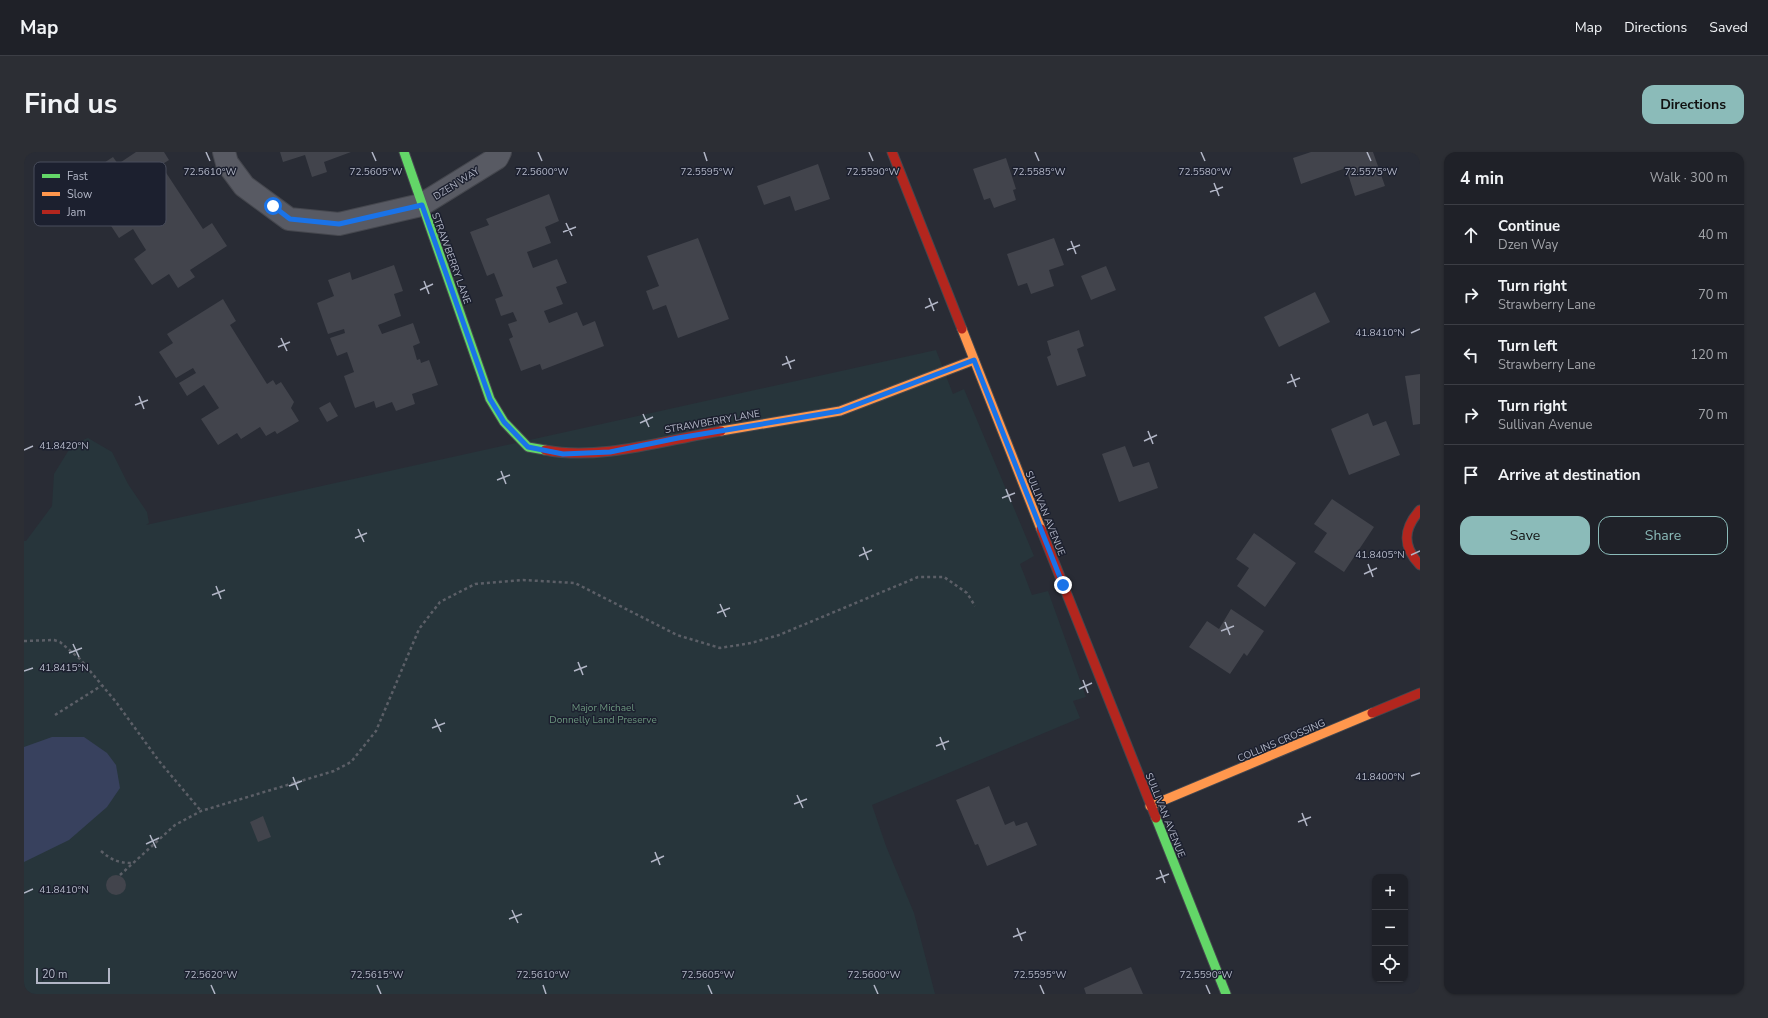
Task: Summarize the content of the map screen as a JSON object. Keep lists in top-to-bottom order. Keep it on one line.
{"streets":{"street":["DZEN WAY","STRAWBERRY LANE","SULLIVAN AVENUE","COLLINS CROSSING"]},"crossings":[["DZEN WAY","STRAWBERRY LANE"],["STRAWBERRY LANE","SULLIVAN AVENUE"],["SULLIVAN AVENUE","COLLINS CROSSING"]],"parks":["Major Michael Donnelly Land Preserve"],"legend":["Fast","Slow","Jam"],"scale_bar":"20 m","page":{"header":"Map","nav":["Map","Directions","Saved"],"title":"Find us","buttons":["Directions",["Save","Share"]],"heading":["4 min","Walk · 300 m"],"list":[["Continue","Dzen Way","40 m"],["Turn right","Strawberry Lane","70 m"],["Turn left","Strawberry Lane","120 m"],["Turn right","Sullivan Avenue","70 m"],"Arrive at destination"],"map_buttons":["+","−"],"scale":"20 m"},"coordinates":["72.5580°W","72.5575°W","72.5610°W","72.5605°W","72.5600°W","72.5595°W","72.5590°W","72.5585°W","41.8410°N","41.8420°N","41.8405°N","41.8415°N","41.8400°N","72.5620°W","72.5615°W"]}
